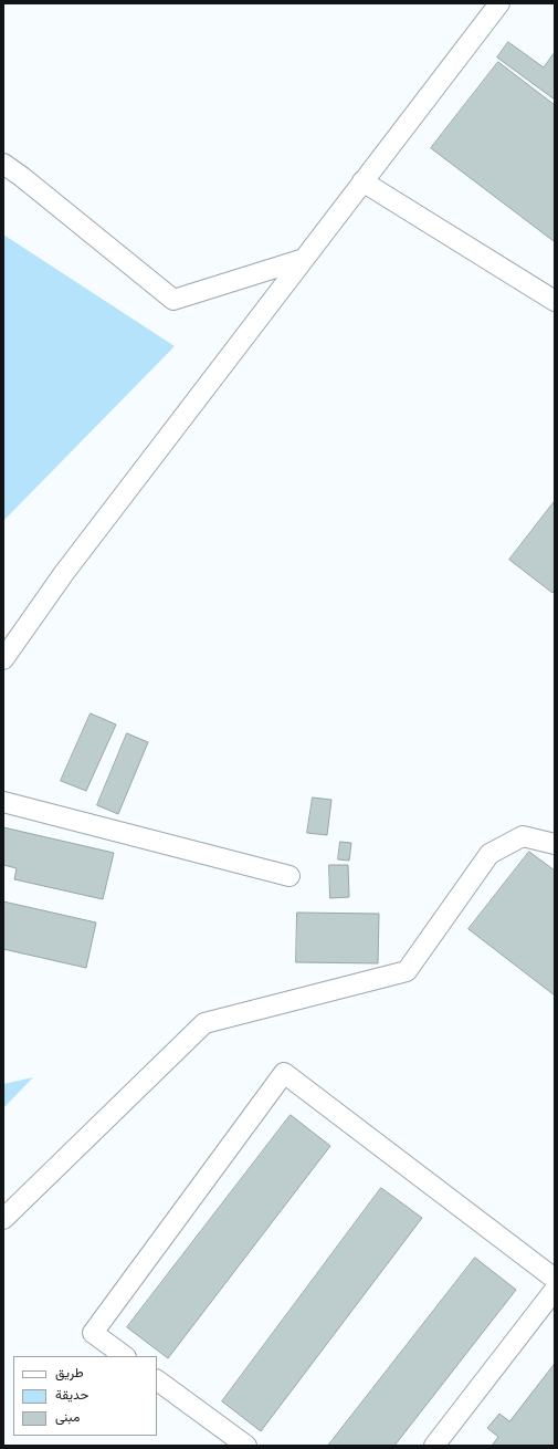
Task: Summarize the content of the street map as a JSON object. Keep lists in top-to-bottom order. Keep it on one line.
{"legend":["طريق","حديقة","مبنى"]}
